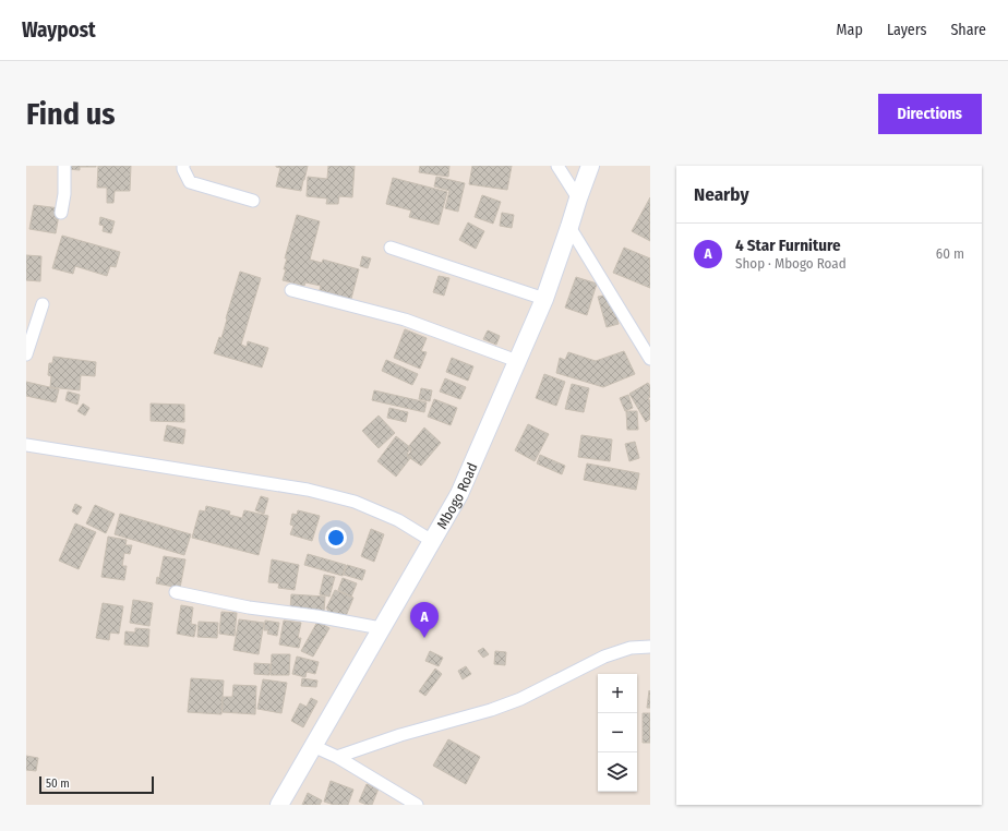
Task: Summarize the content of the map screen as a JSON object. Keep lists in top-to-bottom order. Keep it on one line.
{"streets":{"main road":["Mbogo Road"]},"scale_bar":"50 m","page":{"header":"Waypost","nav":["Map","Layers","Share"],"buttons":"Directions","title":"Find us","heading":"Nearby","list":[{"mark":"A","name":"4 Star Furniture","note":"Shop · Mbogo Road","value":"60 m"}],"pins":"A","map_buttons":["+","−"],"scale":"50 m"}}
